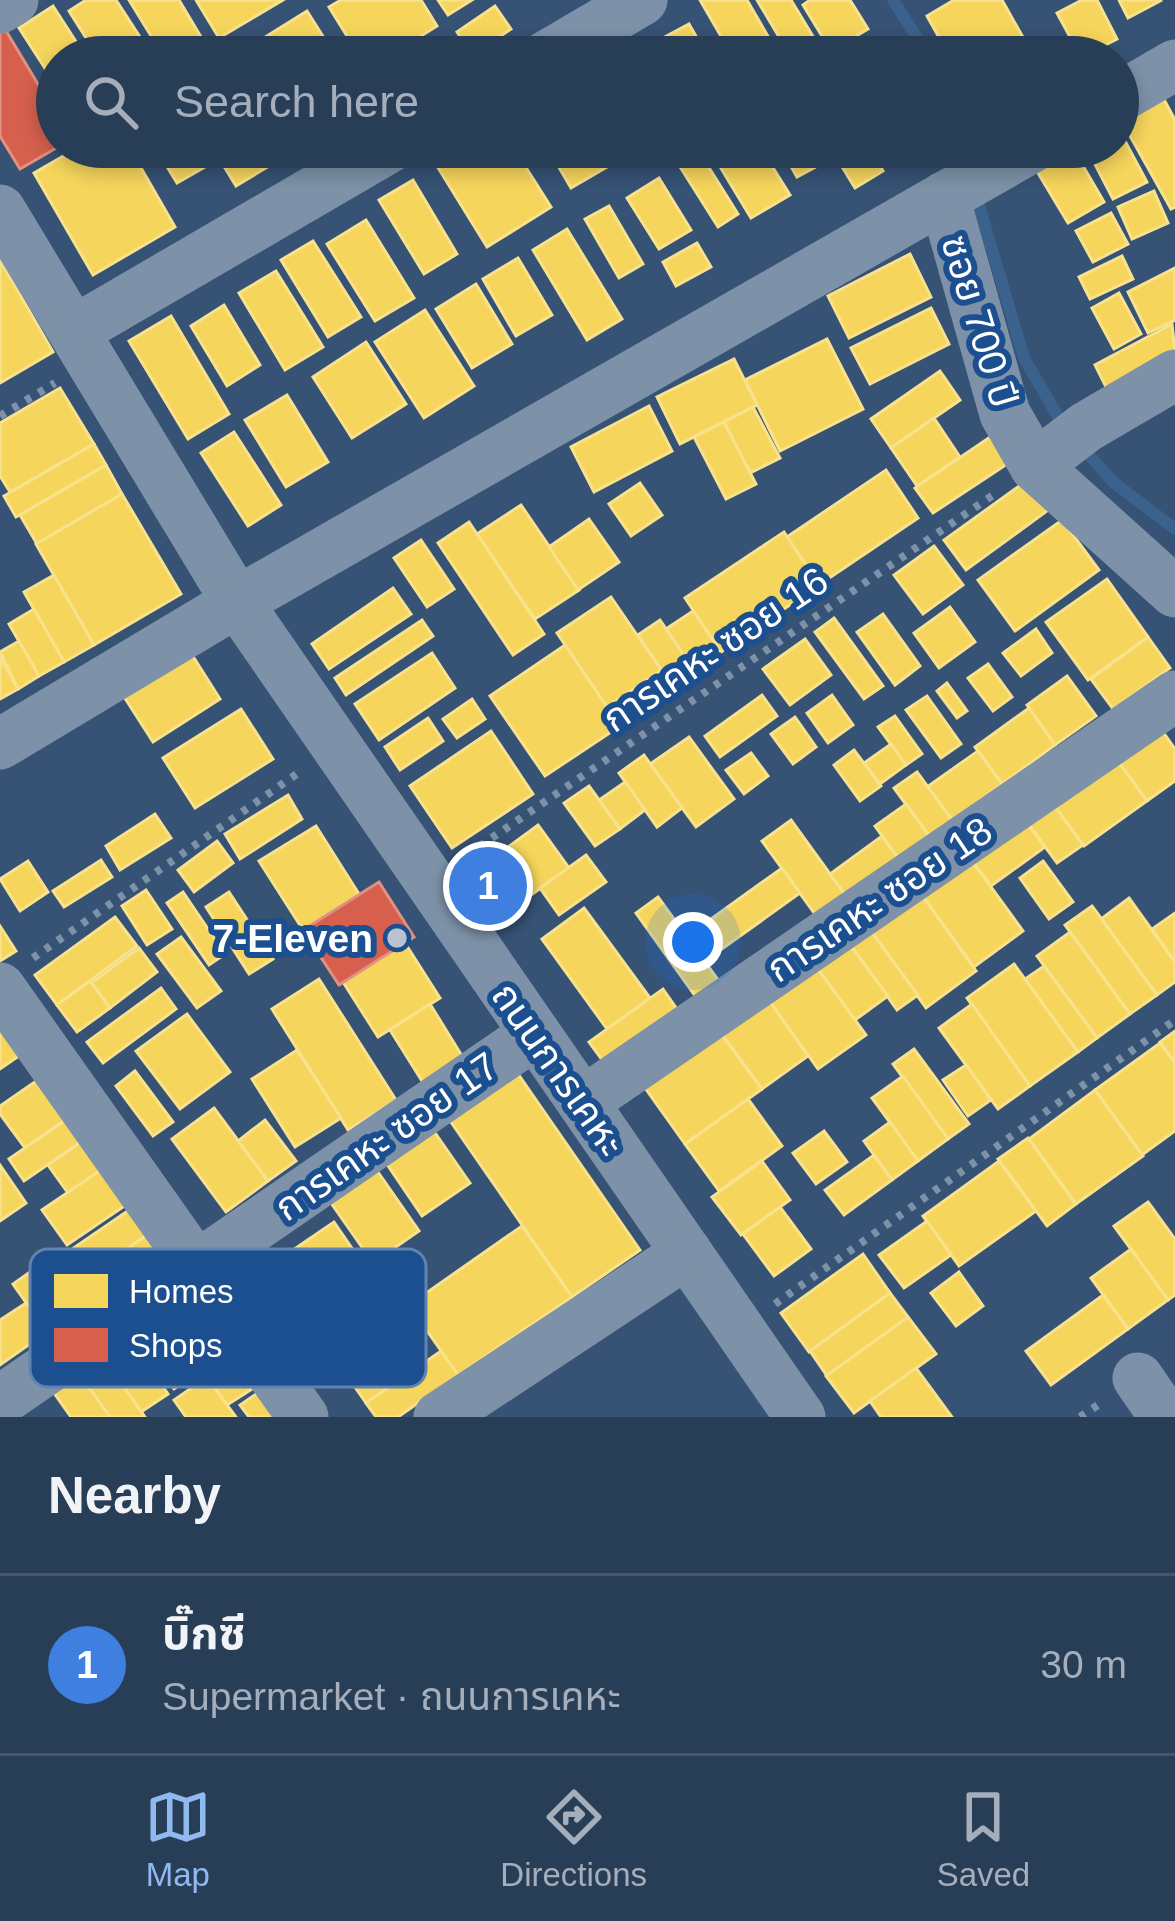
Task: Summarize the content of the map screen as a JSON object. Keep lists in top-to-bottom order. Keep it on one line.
{"streets":{"street":["ซอย 700 ปี","การเคหะ ซอย 18","ถนนการเคหะ","การเคหะ ซอย 17"],"path":["การเคหะ ซอย 16"]},"crossings":[["ซอย 700 ปี","การเคหะ ซอย 16"],["การเคหะ ซอย 16","ถนนการเคหะ"],["การเคหะ ซอย 18","ถนนการเคหะ"],["ถนนการเคหะ","การเคหะ ซอย 17"]],"places":["7-Eleven"],"legend":["Homes","Shops"],"page":{"search":"Search here","pins":"1","heading":"Nearby","list":[{"mark":"1","name":"บิ๊กซี","note":"Supermarket · ถนนการเคหะ","value":"30 m"}],"nav":["Map","Directions","Saved"]}}
